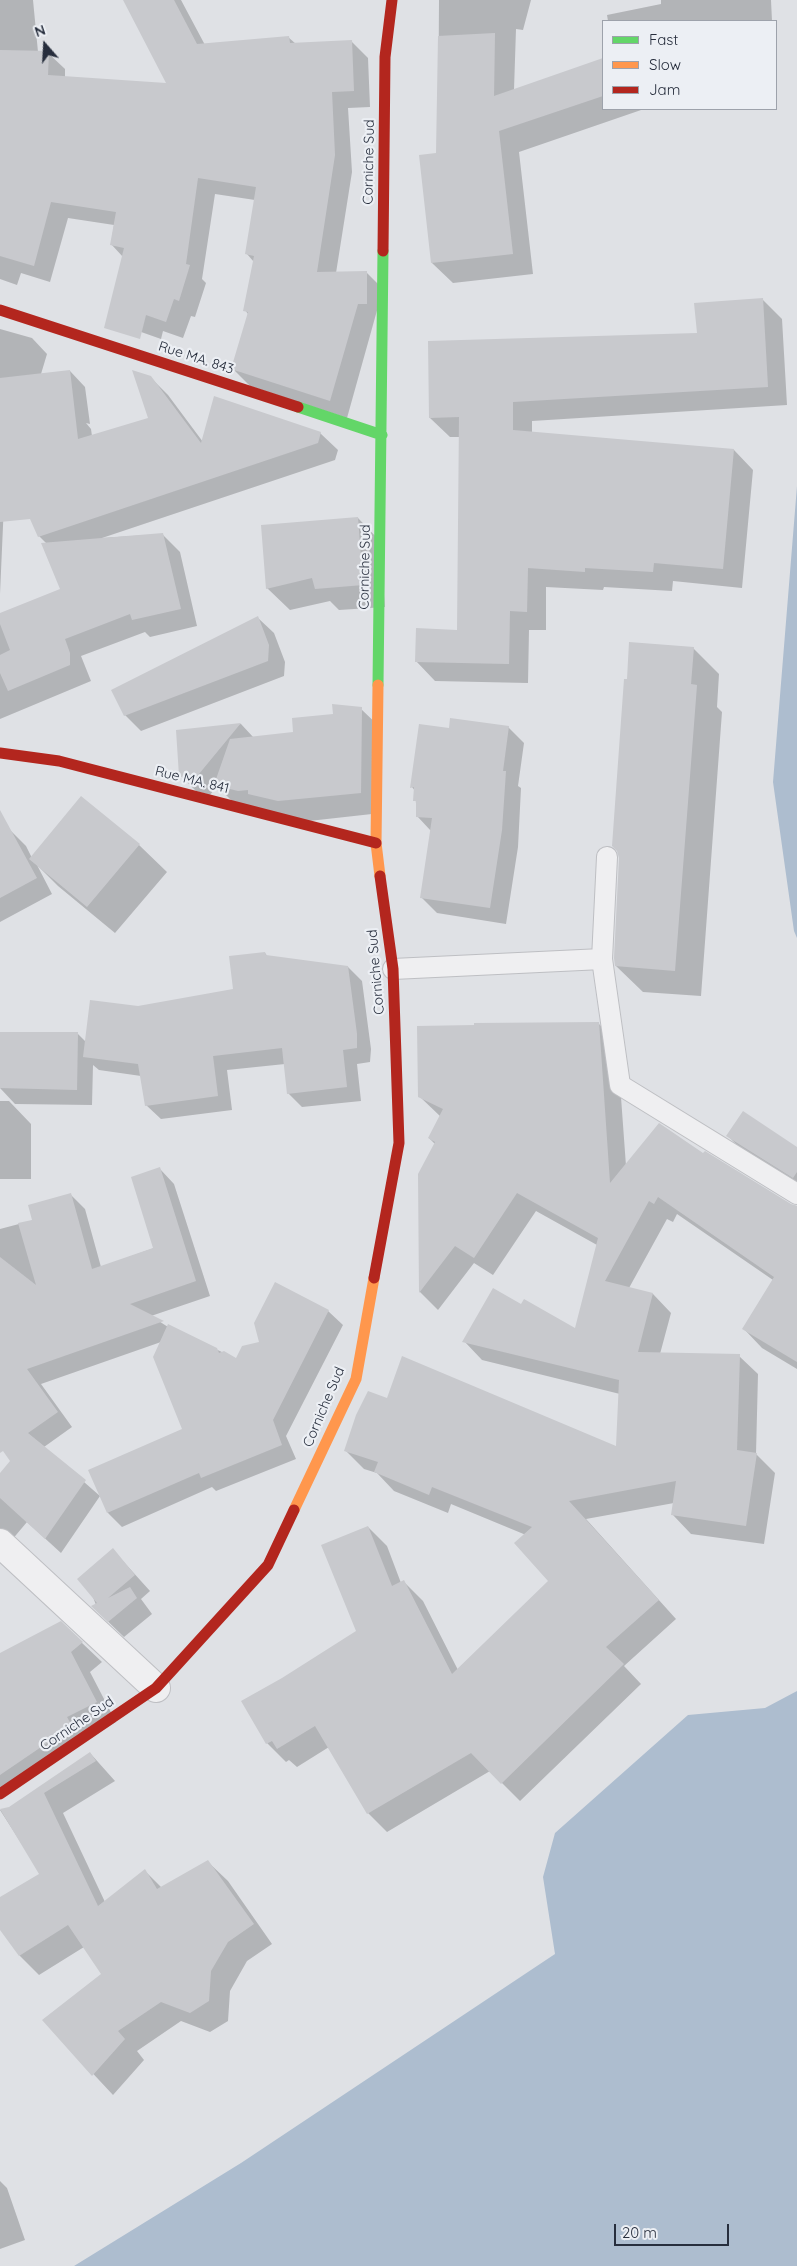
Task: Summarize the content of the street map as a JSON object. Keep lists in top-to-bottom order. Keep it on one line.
{"streets":{"main road":["Corniche Sud","Rue MA. 843","Rue MA. 841"]},"crossings":[["Corniche Sud","Rue MA. 843"],["Corniche Sud","Rue MA. 841"]],"legend":["Fast","Slow","Jam"],"scale_bar":"20 m","north":"top"}
